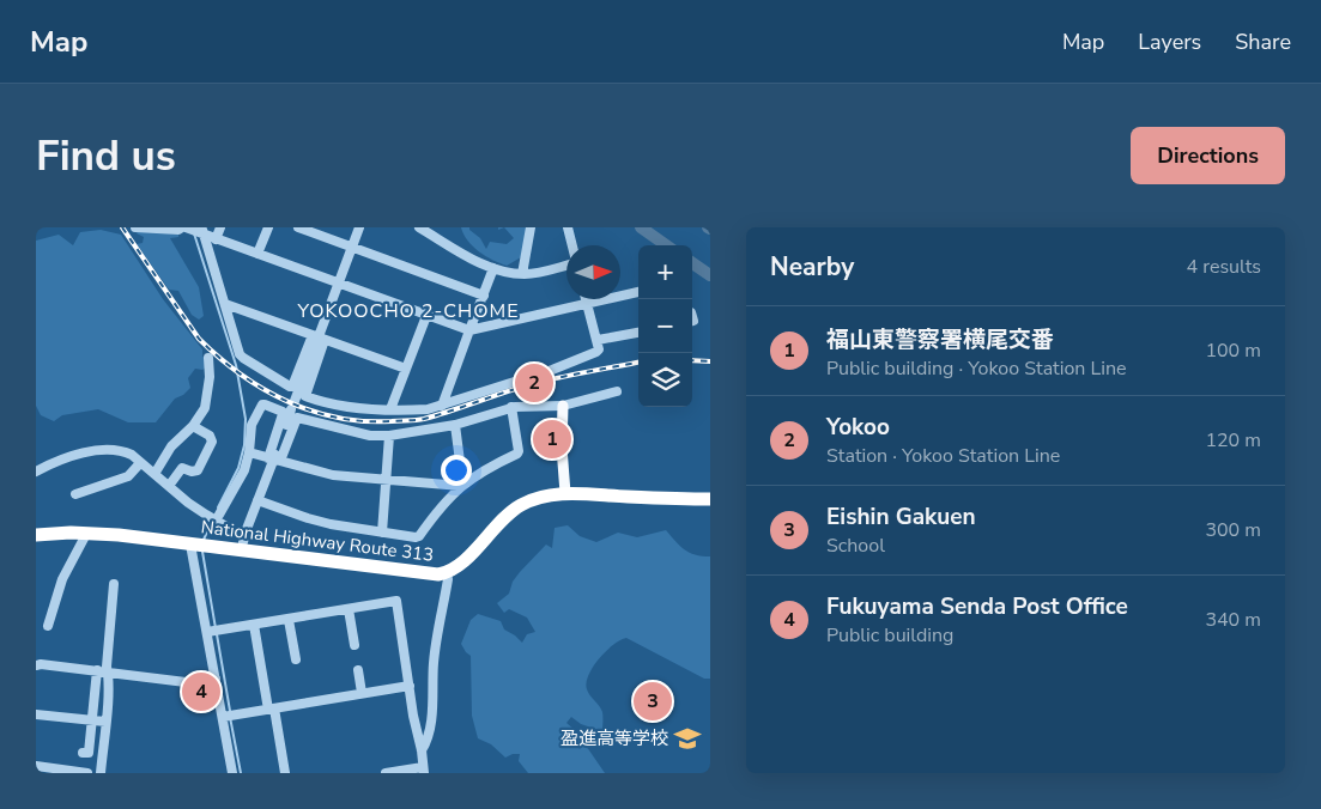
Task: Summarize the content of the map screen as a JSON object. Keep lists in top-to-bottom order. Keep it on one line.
{"streets":{"highway":["National Highway Route 313"]},"districts":["YOKOOCHO 2-CHOME"],"places":{"school or university":["盈進高等学校"]},"north":"right","page":{"header":"Map","nav":["Map","Layers","Share"],"buttons":"Directions","title":"Find us","heading":["Nearby","4 results"],"map_buttons":["+","−"],"list":[{"mark":"1","name":"福山東警察署横尾交番","note":"Public building · Yokoo Station Line","value":"100 m"},{"mark":"2","name":"Yokoo","note":"Station · Yokoo Station Line","value":"120 m"},{"mark":"3","name":"Eishin Gakuen","note":"School","value":"300 m"},{"mark":"4","name":"Fukuyama Senda Post Office","note":"Public building","value":"340 m"}],"pins":["2","1","4","3"]}}
